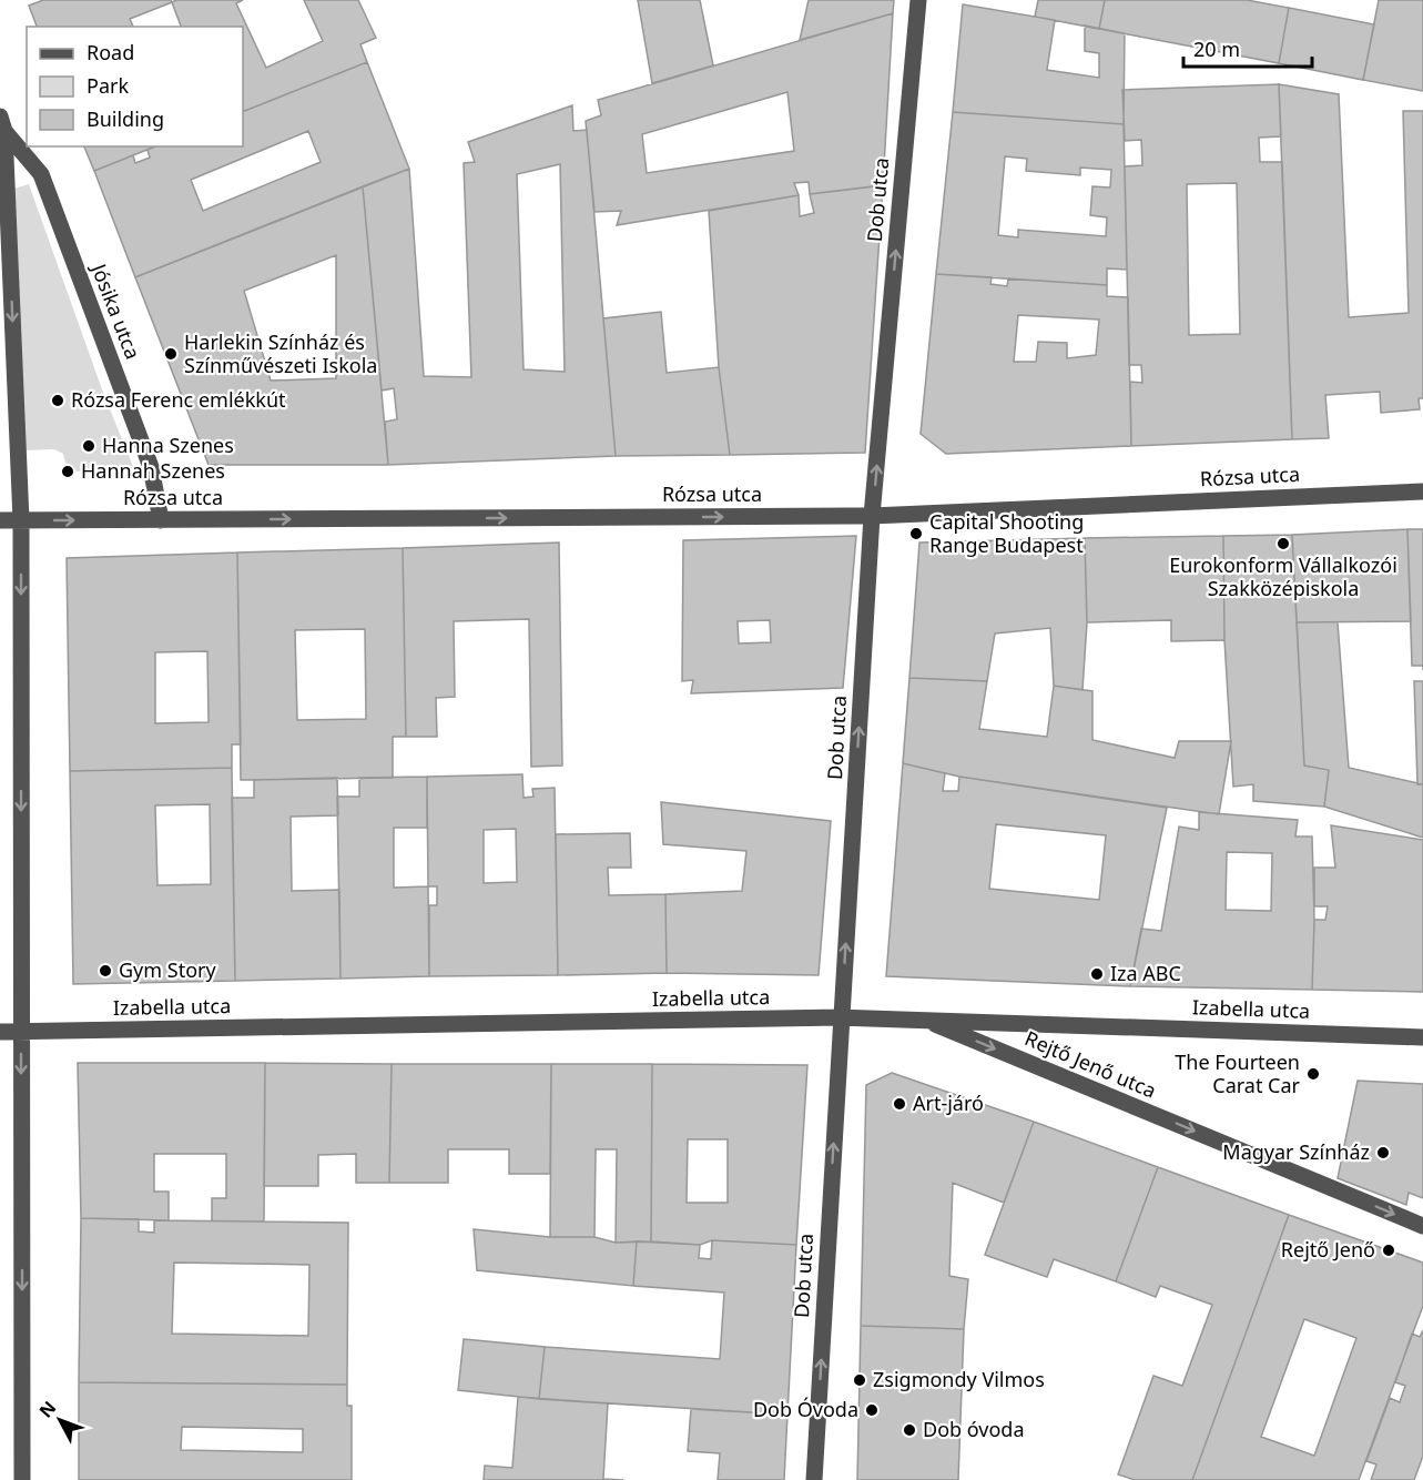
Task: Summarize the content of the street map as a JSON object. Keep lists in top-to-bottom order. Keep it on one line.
{"streets":{"street":["Dob utca","Jósika utca","Rózsa utca","Izabella utca","Rejtő Jenő utca"]},"crossings":[["Dob utca","Rózsa utca"],["Dob utca","Izabella utca"],["Jósika utca","Rózsa utca"],["Jósika utca","Izabella utca"],["Izabella utca","Rejtő Jenő utca"]],"one_way":["Dob utca","Rózsa utca","Rejtő Jenő utca"],"places":["Harlekin Színház és Színművészeti Iskola","Rózsa Ferenc emlékkút","Hanna Szenes","Hannah Szenes","Capital Shooting Range Budapest","Eurokonform Vállalkozói Szakközépiskola","Gym Story","Iza ABC","The Fourteen Carat Car","Art-járó","Magyar Színház","Rejtő Jenő","Zsigmondy Vilmos","Dob Óvoda","Dob óvoda"],"legend":["Road","Park","Building"],"scale_bar":"20 m","north":"top left"}
